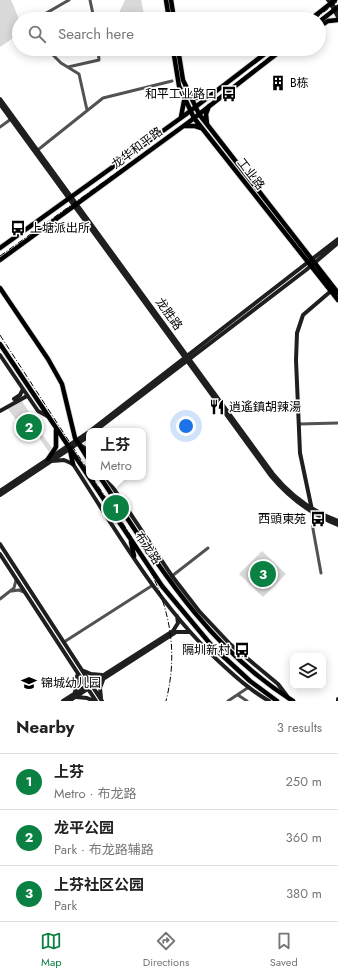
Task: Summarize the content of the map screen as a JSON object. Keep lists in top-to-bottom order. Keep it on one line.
{"streets":{"main road":["龙华和平路","工业路","龙胜路","布龙路"]},"crossings":[["龙华和平路","工业路"],["龙华和平路","龙胜路"]],"places":{"building":["B栋"],"bus stop":["和平工业路口","上塘派出所","西頭東苑","隔圳新村"],"restaurant":["逍遙鎮胡辣湯"],"school or university":["锦城幼儿园"]},"page":{"search":"Search here","pins":["2","1","3"],"popup":["上芬","Metro"],"heading":["Nearby","3 results"],"list":[{"mark":"1","name":"上芬","note":"Metro · 布龙路","value":"250 m"},{"mark":"2","name":"龙平公园","note":"Park · 布龙路辅路","value":"360 m"},{"mark":"3","name":"上芬社区公园","note":"Park","value":"380 m"}],"nav":["Map","Directions","Saved"]}}
